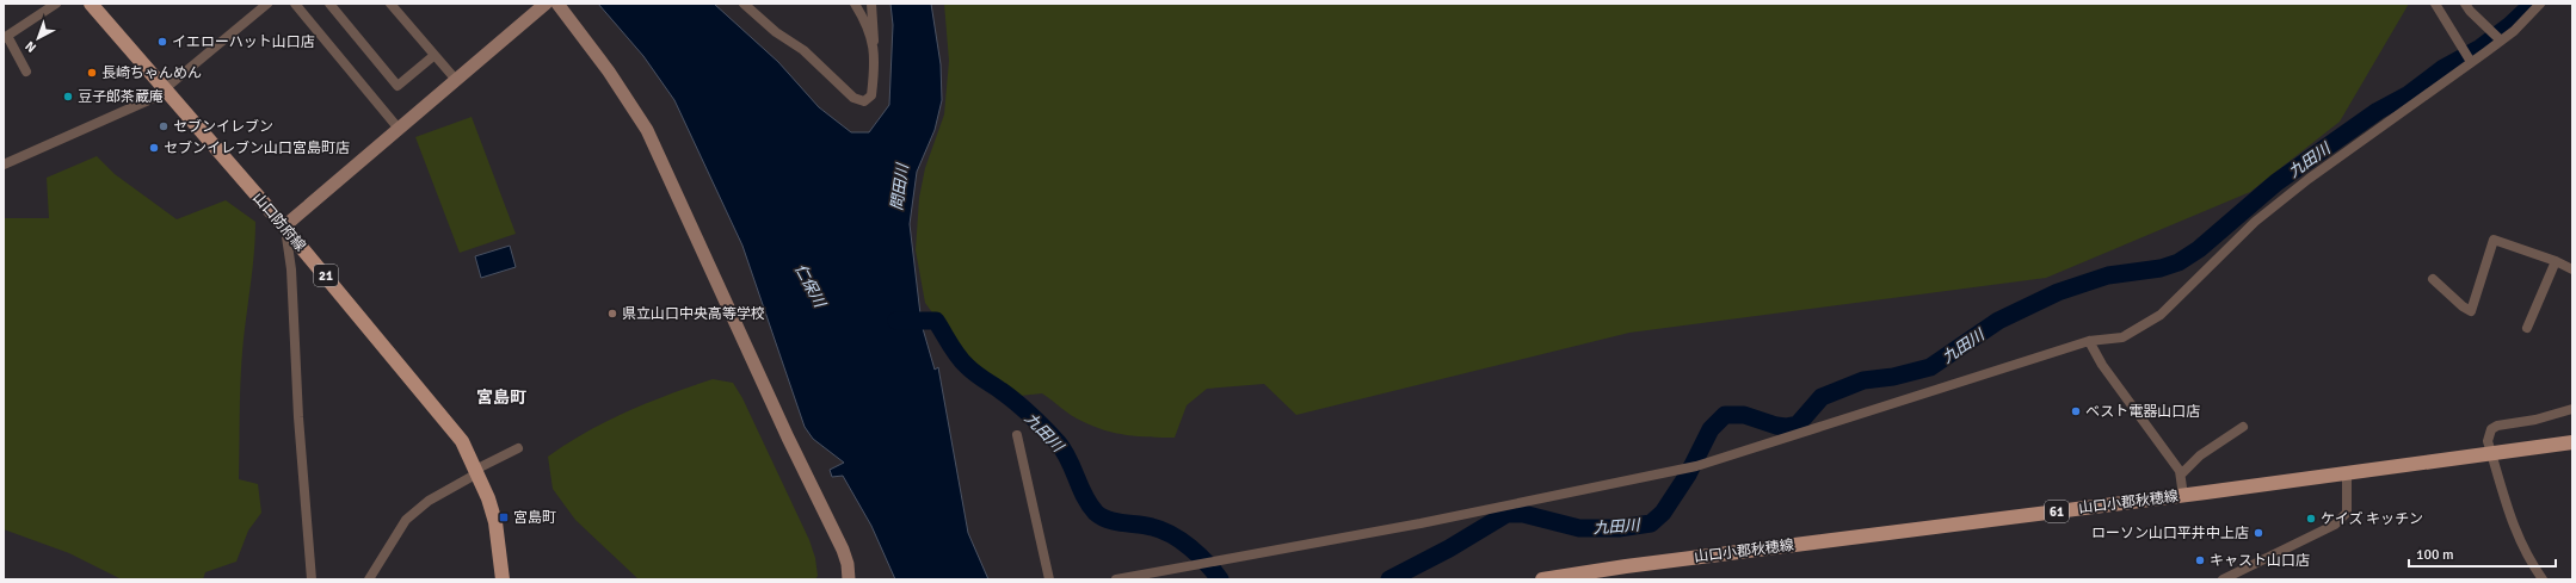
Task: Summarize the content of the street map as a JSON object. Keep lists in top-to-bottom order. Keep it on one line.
{"streets":{"main road":["山口防府線","21","山口小郡秋穂線","61"]},"districts":["宮島町"],"water":["九田川","問田川","仁保川"],"places":{"other":["イエローハット山口店","長崎ちゃんめん","豆子郎茶蔵庵","セブンイレブン","セブンイレブン山口宮島町店","県立山口中央高等学校","ベスト電器山口店","ケイズ キッチン","ローソン山口平井中上店","キャスト山口店"],"transit":["宮島町"]},"scale_bar":"100 m","north":"bottom left"}
